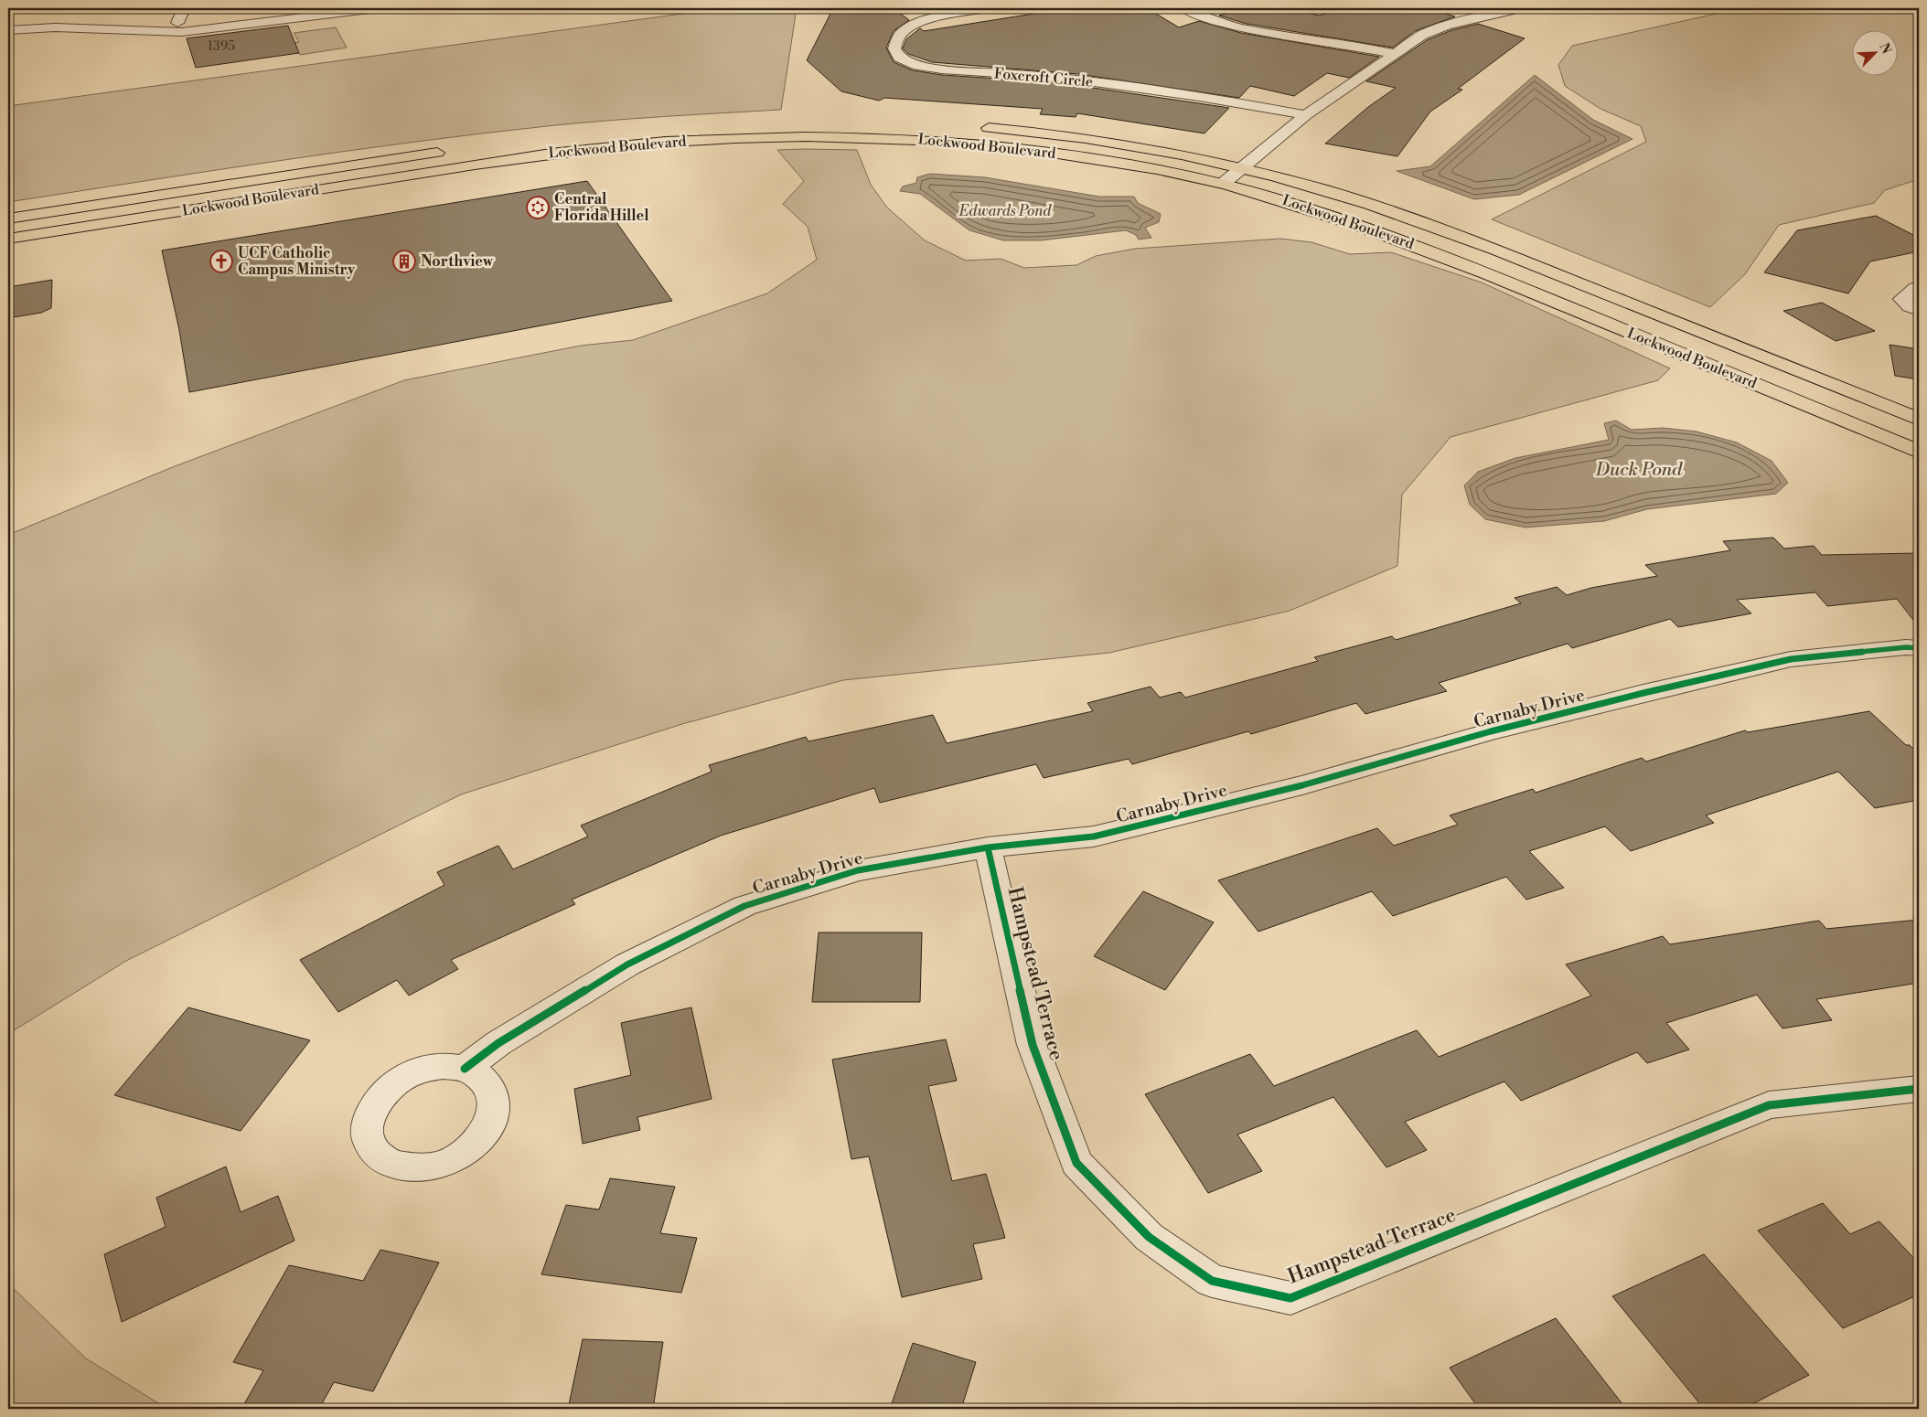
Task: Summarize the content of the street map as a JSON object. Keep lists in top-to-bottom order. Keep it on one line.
{"streets":{"main road":["Lockwood Boulevard"],"street":["Foxcroft Circle","Carnaby Drive","Hampstead Terrace"]},"crossings":[["Carnaby Drive","Hampstead Terrace"]],"water":["Edwards Pond","Duck Pond"],"places":{"synagogue":["Central Florida Hillel"],"church":["UCF Catholic Campus Ministry"],"building":["Northview"]},"house_numbers":["1395"],"north":"top right"}
